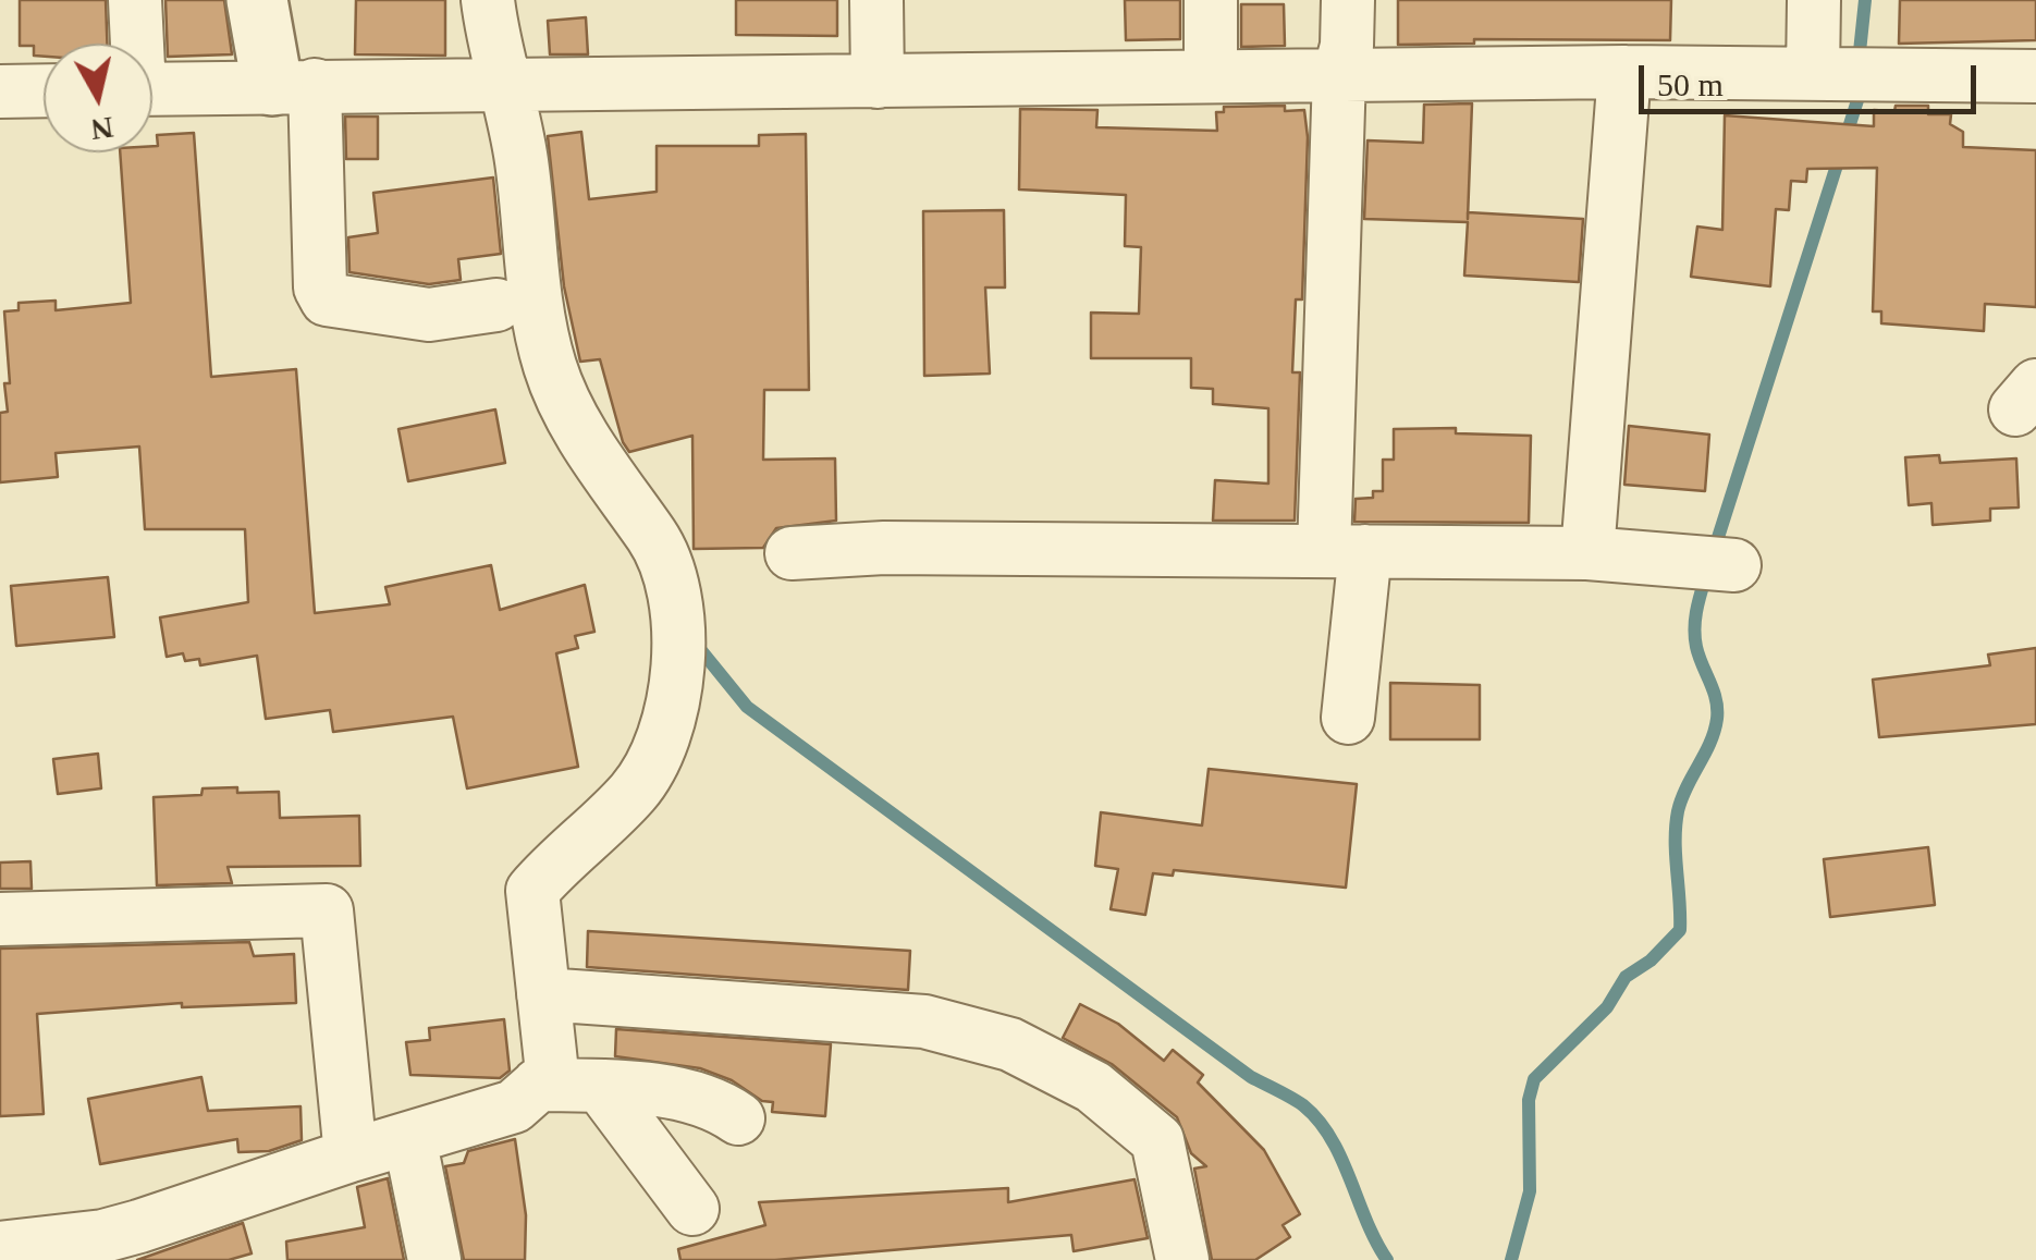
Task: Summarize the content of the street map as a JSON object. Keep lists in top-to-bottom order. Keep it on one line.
{"scale_bar":"50 m","north":"bottom"}
